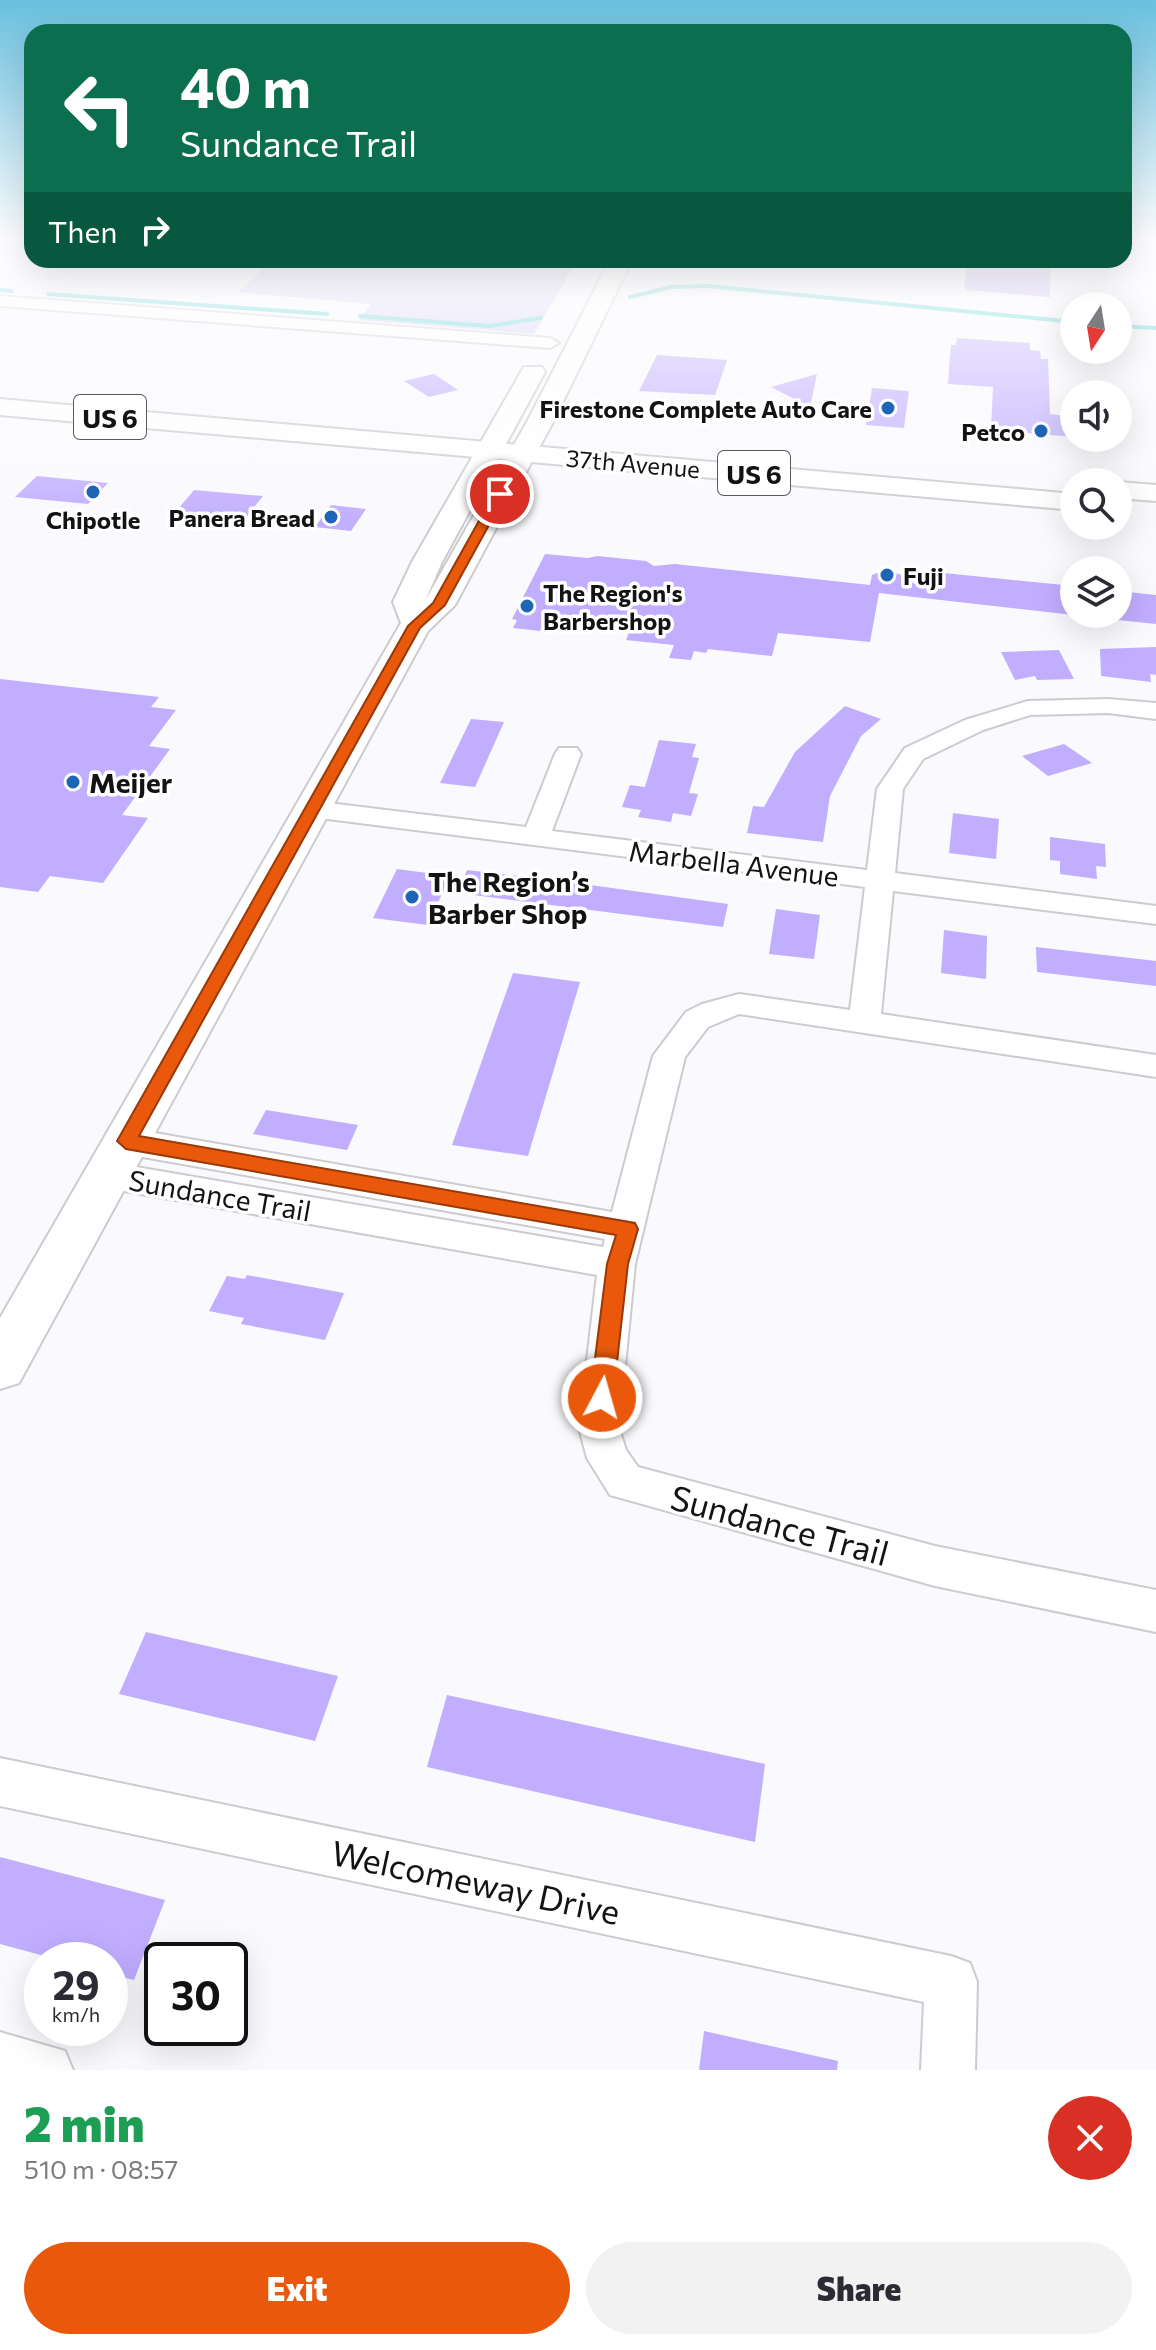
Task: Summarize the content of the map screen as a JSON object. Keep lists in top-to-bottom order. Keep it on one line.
{"streets":{"main road":["US 6","37th Avenue"],"street":["Marbella Avenue","Sundance Trail","Welcomeway Drive"]},"places":["Firestone Complete Auto Care","Petco","Chipotle","Panera Bread","Fuji","The Region's Barbershop","Meijer","The Region’s Barber Shop"],"north":"bottom","page":{"turn":["40 m","Sundance Trail"],"then":"Then","speed":"29 km/h","limit":"30","heading":["2 min","510 m · 08:57"],"buttons":["Exit","Share"]}}
